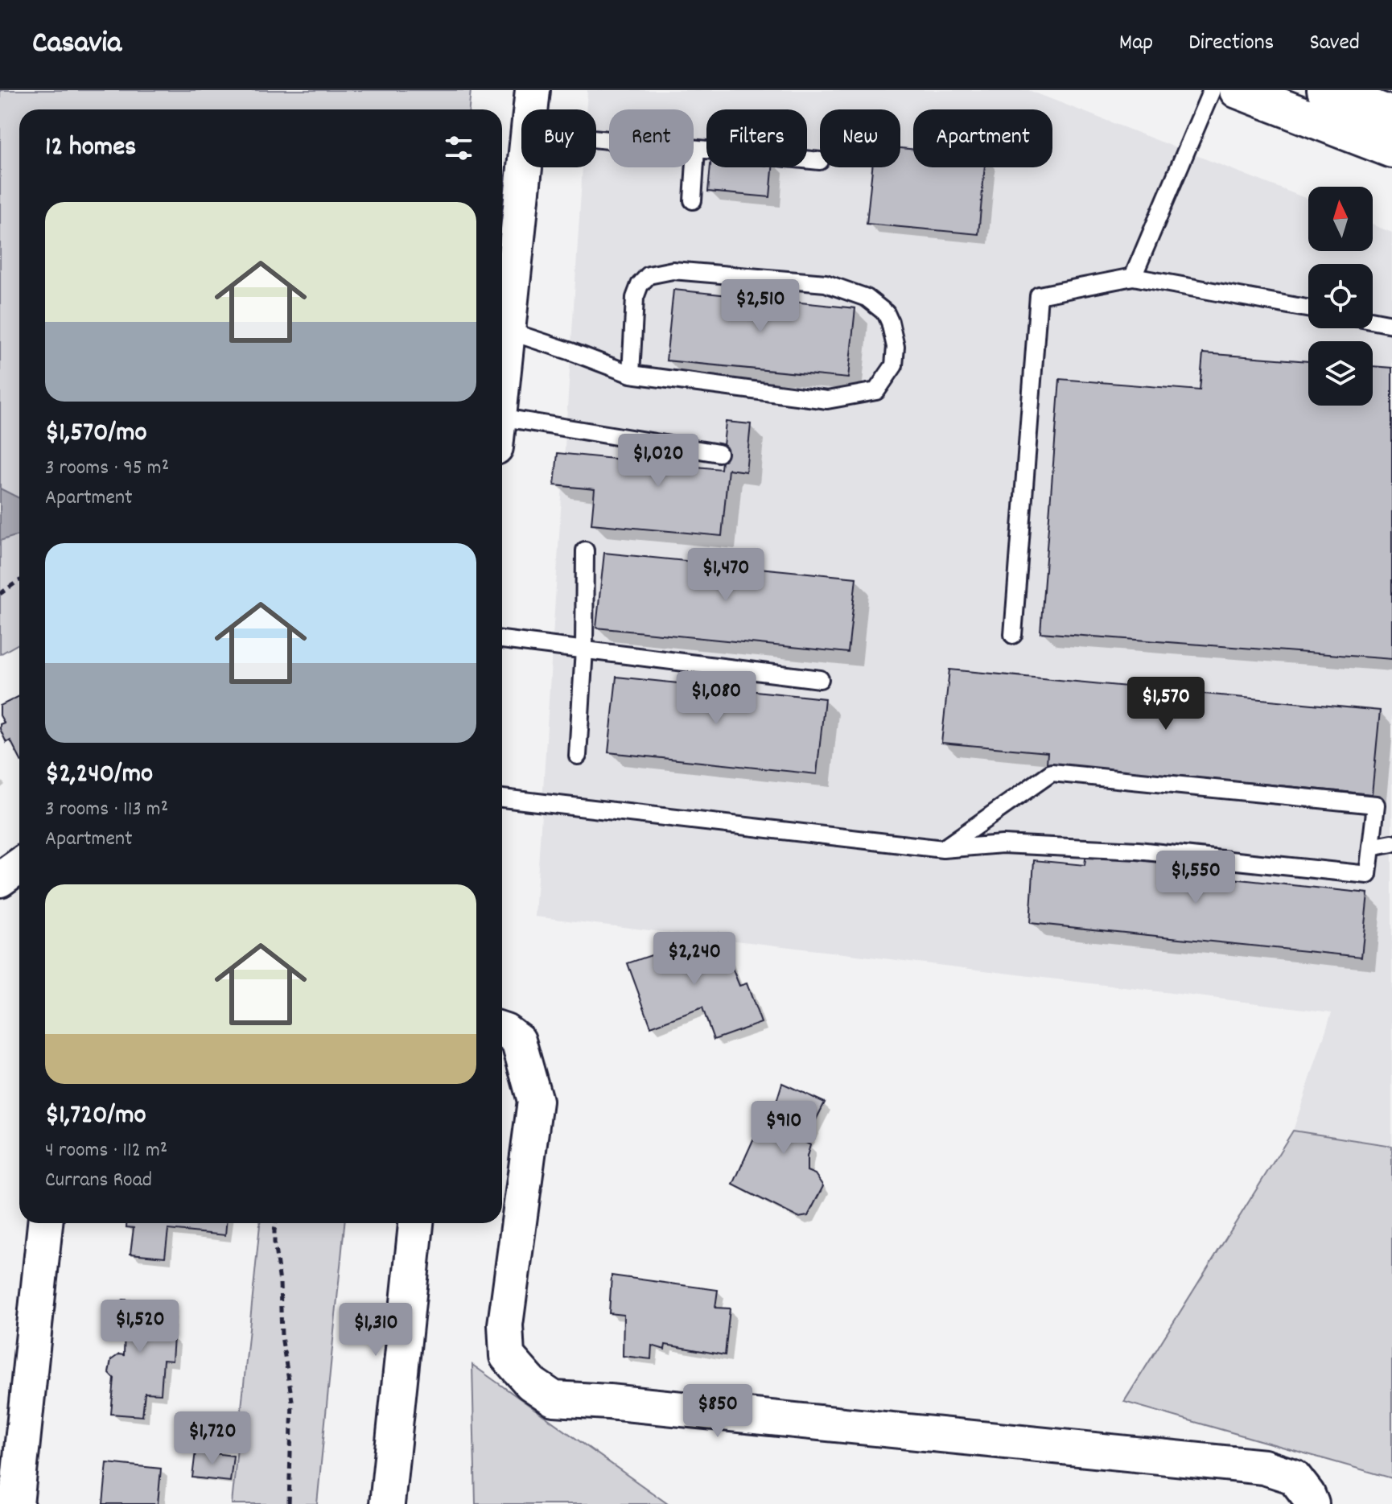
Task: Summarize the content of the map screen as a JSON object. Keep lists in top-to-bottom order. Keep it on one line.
{"north":"top","page":{"header":"Casavia","nav":["Map","Directions","Saved"],"chip":["Buy","Rent","Filters","New","Apartment"],"heading":"12 homes","list":[{"name":"$1,570/mo","note":"3 rooms · 95 m² · Apartment"},{"name":"$2,240/mo","note":"3 rooms · 113 m² · Apartment"},{"name":"$1,720/mo","note":"4 rooms · 112 m² · Currans Road"}],"price":["$2,510","$1,020","$1,470","$1,080","$1,570","$1,550","$2,240","$910","$1,520","$1,310","$850","$1,720"]}}
